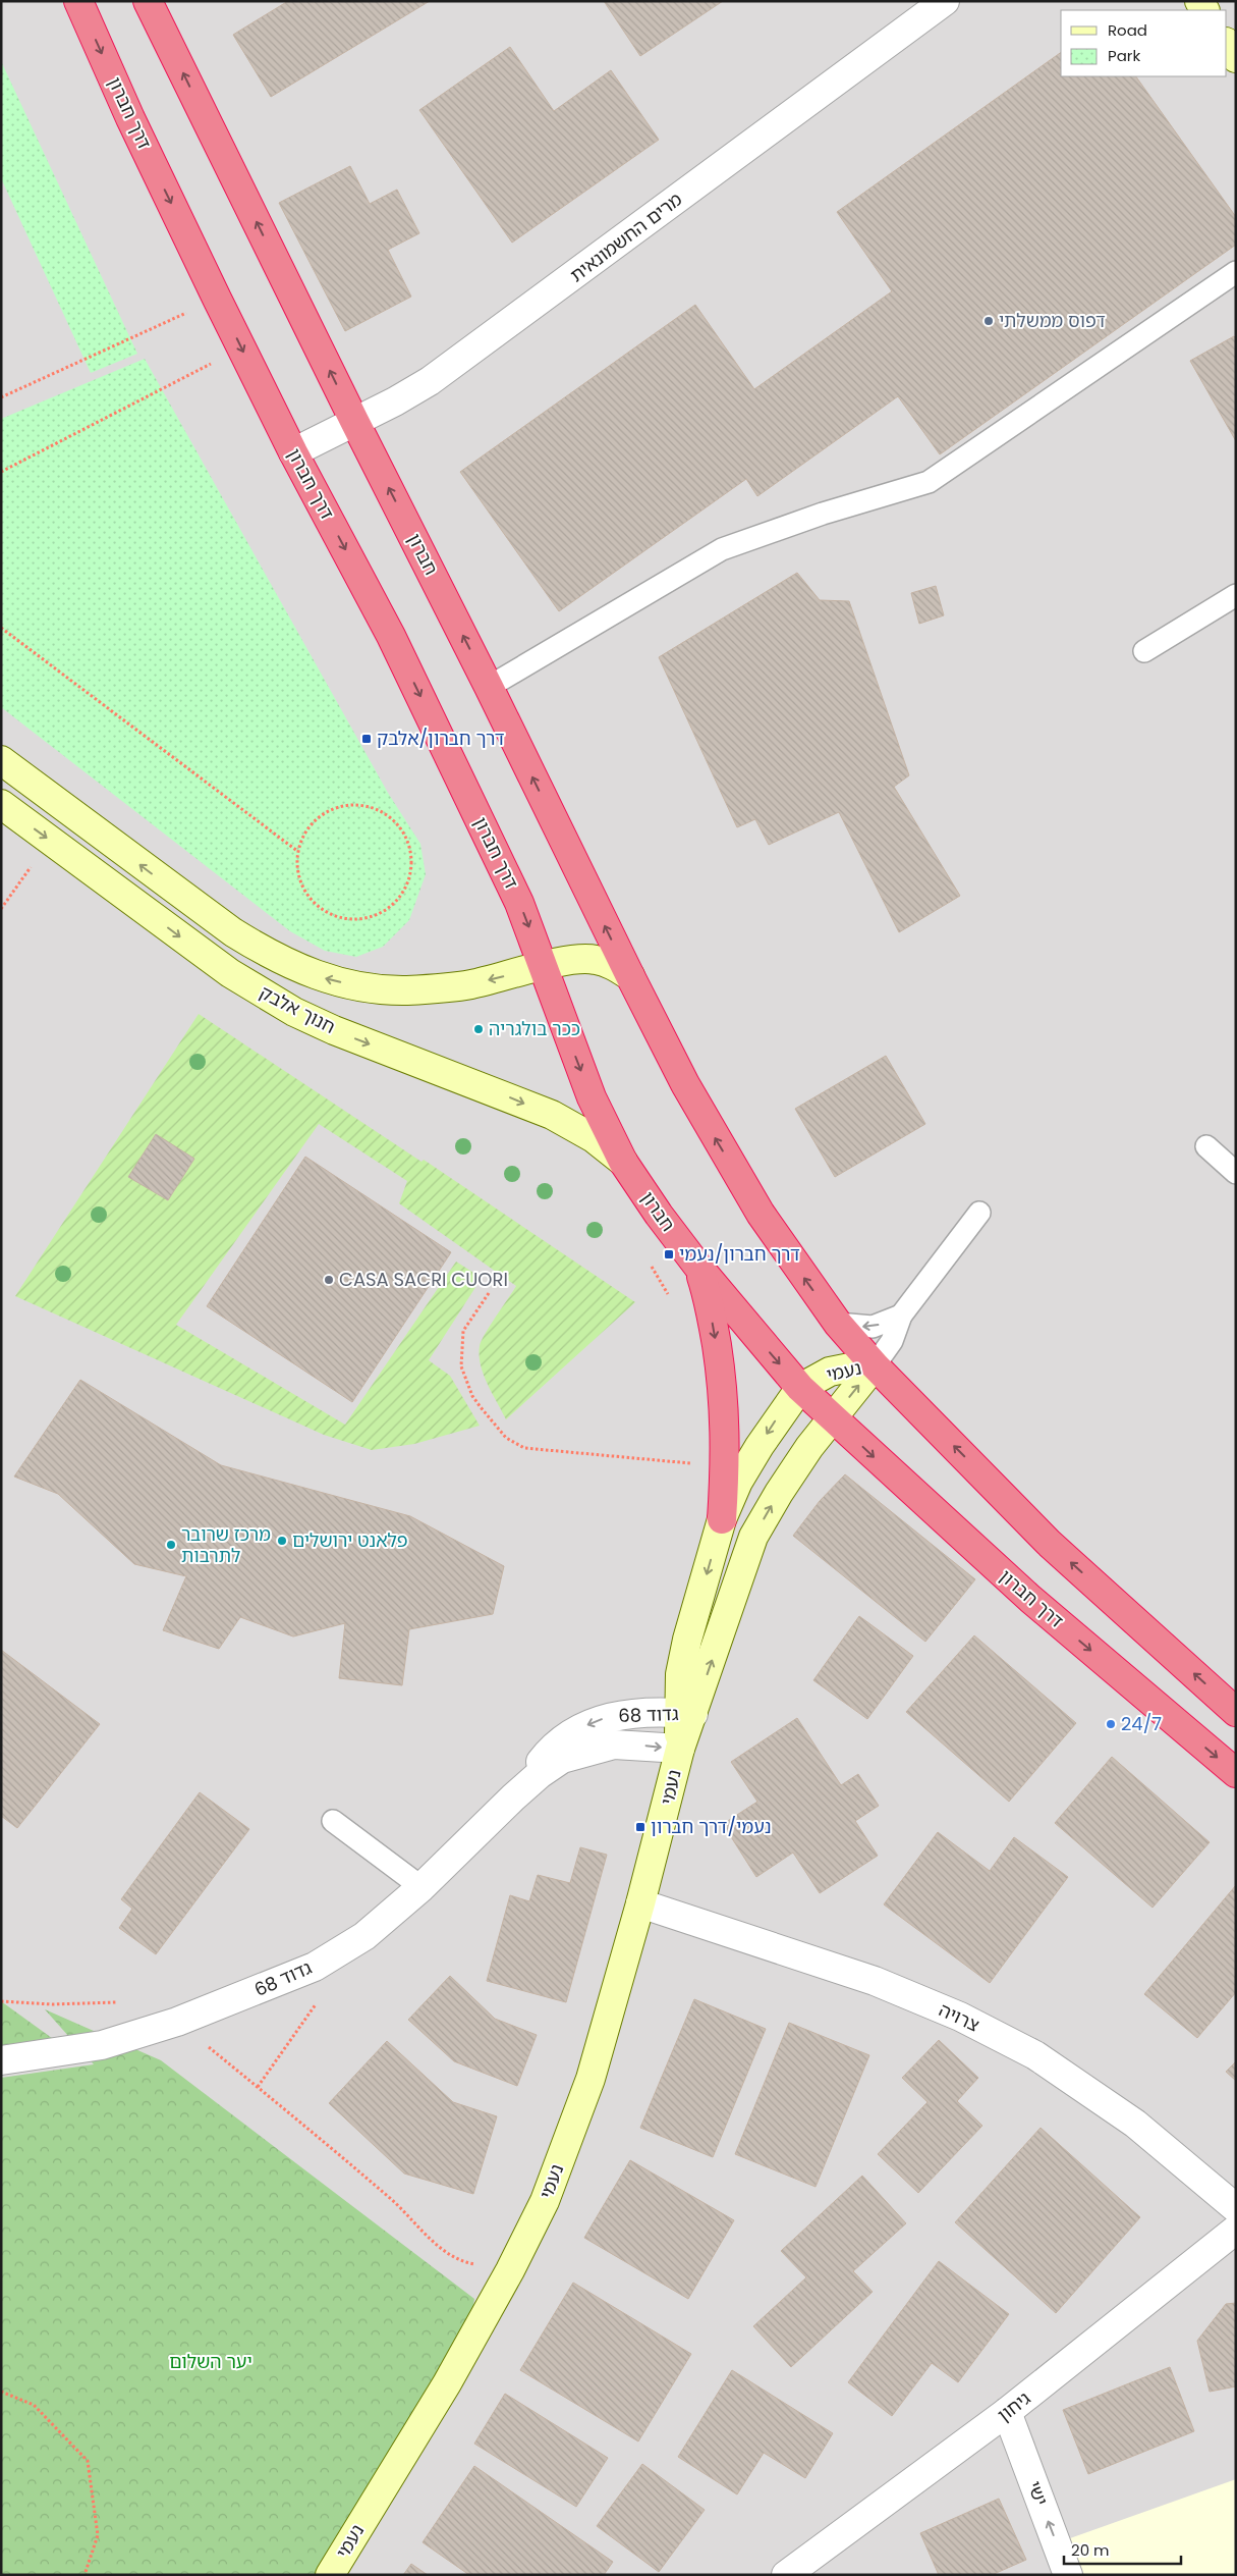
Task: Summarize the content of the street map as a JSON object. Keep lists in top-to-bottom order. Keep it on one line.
{"streets":{"highway":["דרך חברון","חברון"],"street":["מרים החשמונאית","חנוך אלבק","נעמי","גדוד 68","צרויה","גיחון","ישי"]},"crossings":[["דרך חברון","מרים החשמונאית"],["דרך חברון","חברון"],["דרך חברון","חנוך אלבק"],["דרך חברון","נעמי"],["מרים החשמונאית","חברון"],["חברון","חנוך אלבק"],["חברון","נעמי"],["נעמי","גדוד 68"],["נעמי","צרויה"],["גיחון","ישי"]],"one_way":["ישי"],"parks":["יער השלום"],"places":{"other":["דפוס ממשלתי","ככר בולגריה","CASA SACRI CUORI","פלאנט ירושלים","מרכז שרובר לתרבות","24/7"],"transit":["דרך חברון/אלבק","דרך חברון/נעמי","נעמי/דרך חברון"]},"legend":["Road","Park"],"scale_bar":"20 m"}
